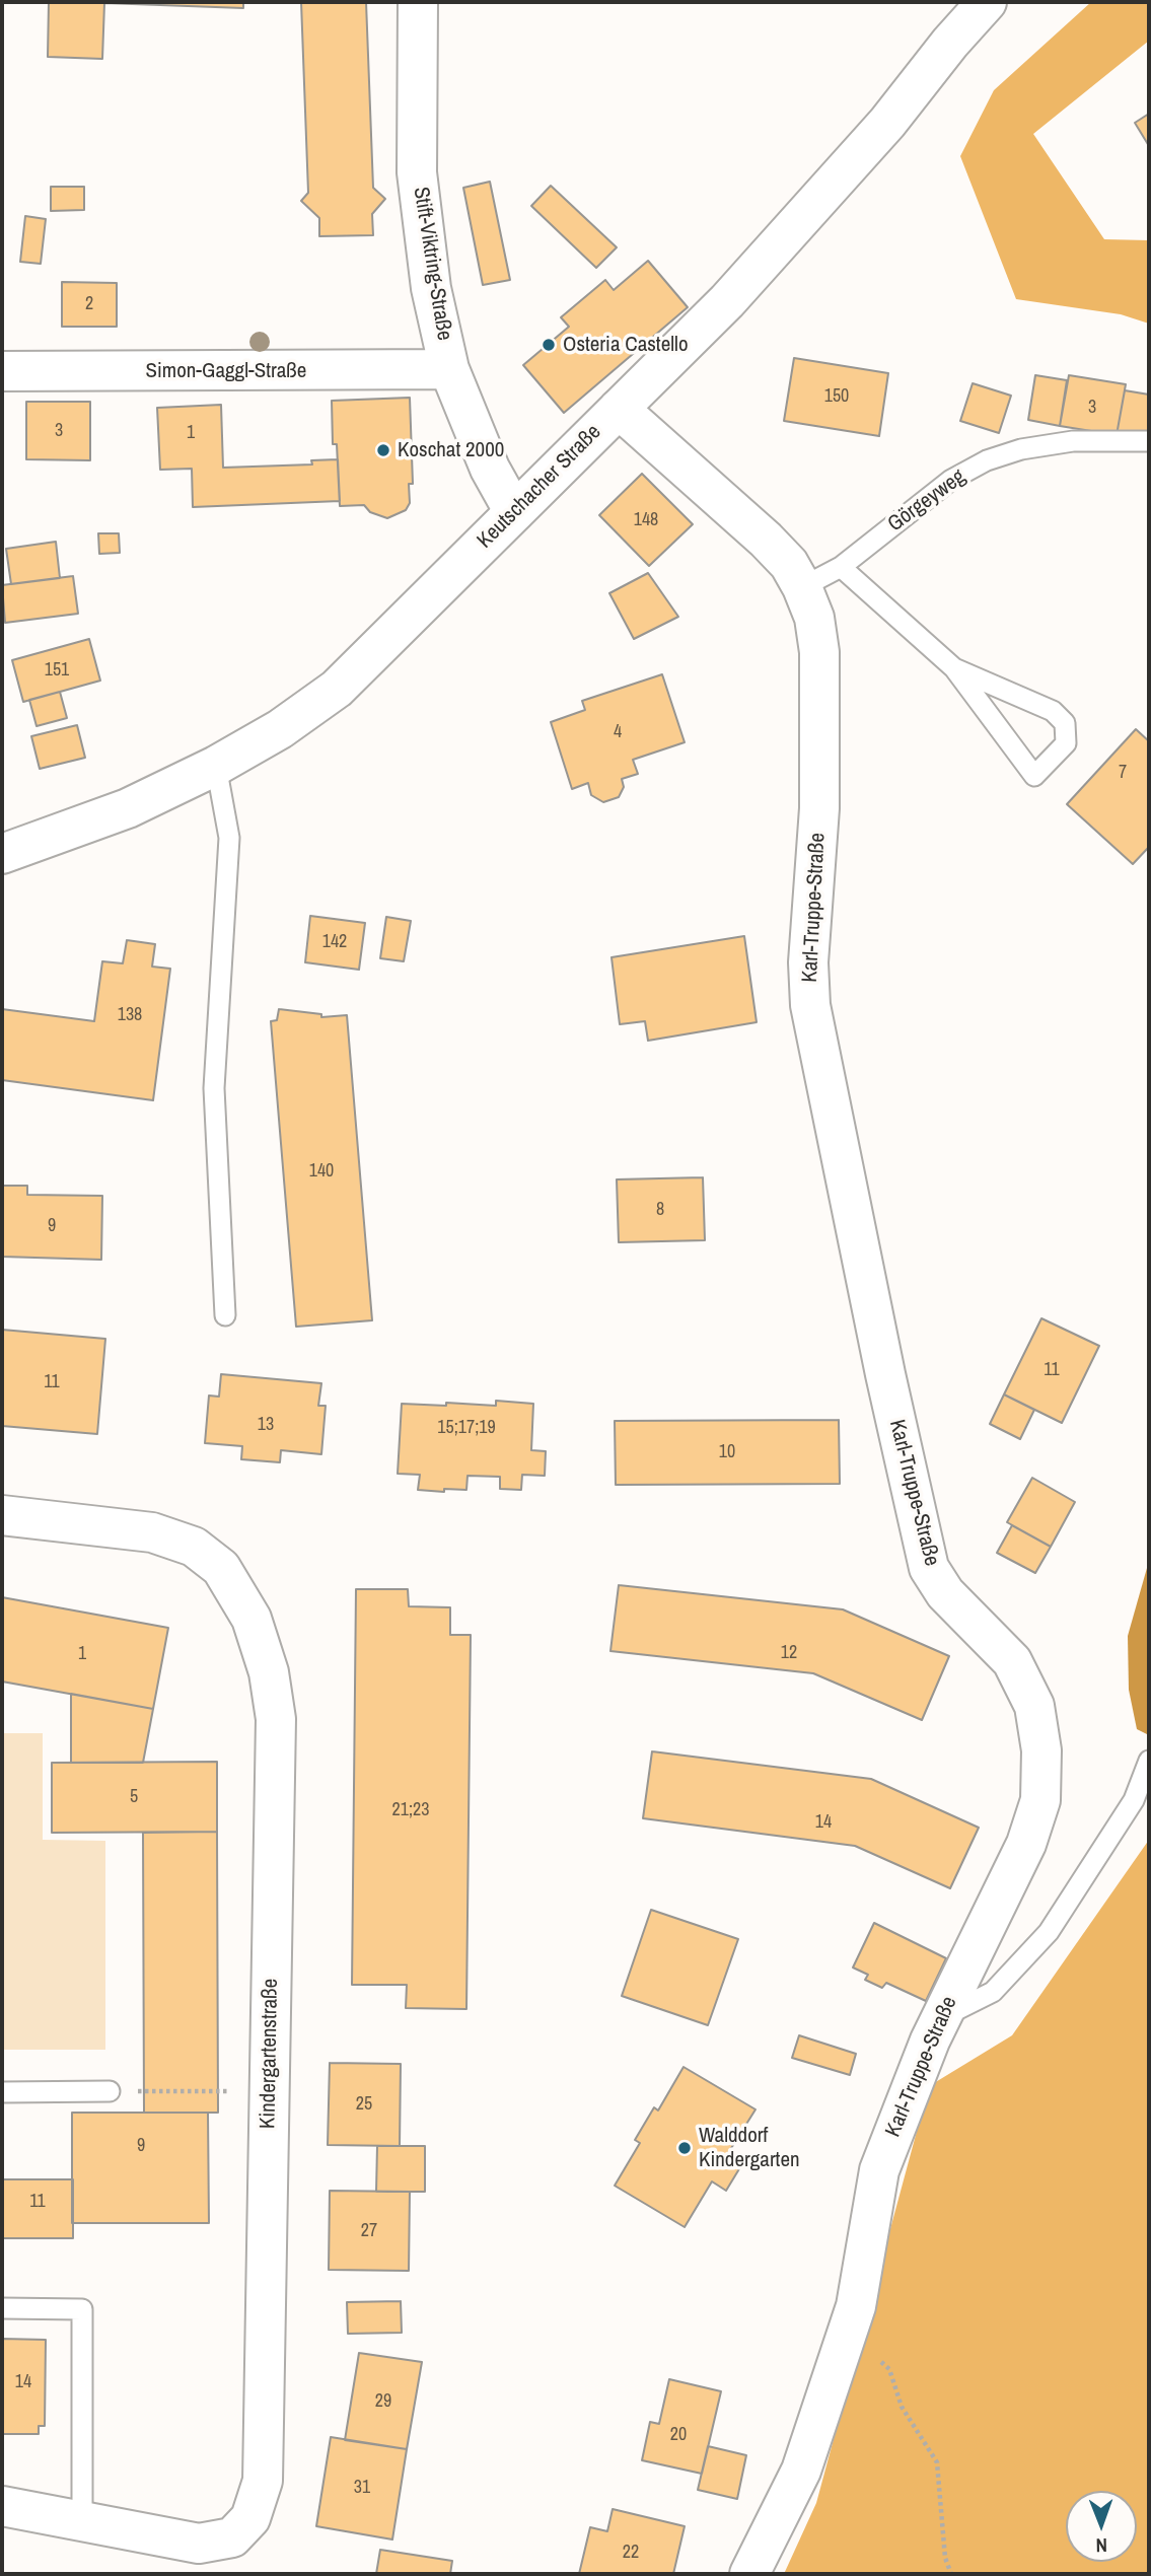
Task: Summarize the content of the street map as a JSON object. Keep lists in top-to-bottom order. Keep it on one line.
{"streets":{"street":["Stift-Viktring-Straße","Simon-Gaggl-Straße","Keutschacher Straße","Karl-Truppe-Straße","Kindergartenstraße"],"lane":["Görgeyweg"]},"crossings":[["Stift-Viktring-Straße","Simon-Gaggl-Straße"],["Stift-Viktring-Straße","Keutschacher Straße"],["Keutschacher Straße","Karl-Truppe-Straße"],["Görgeyweg","Karl-Truppe-Straße"]],"places":["Osteria Castello","Koschat 2000","Walddorf Kindergarten"],"house_numbers":["2","150","3","3","1","148","151","4","7","142","138","140","8","9","11","11","13","15;17;19","10","12","1","5","21;23","14","25","9","11","27","14","29","20","31","22"],"north":"bottom"}
